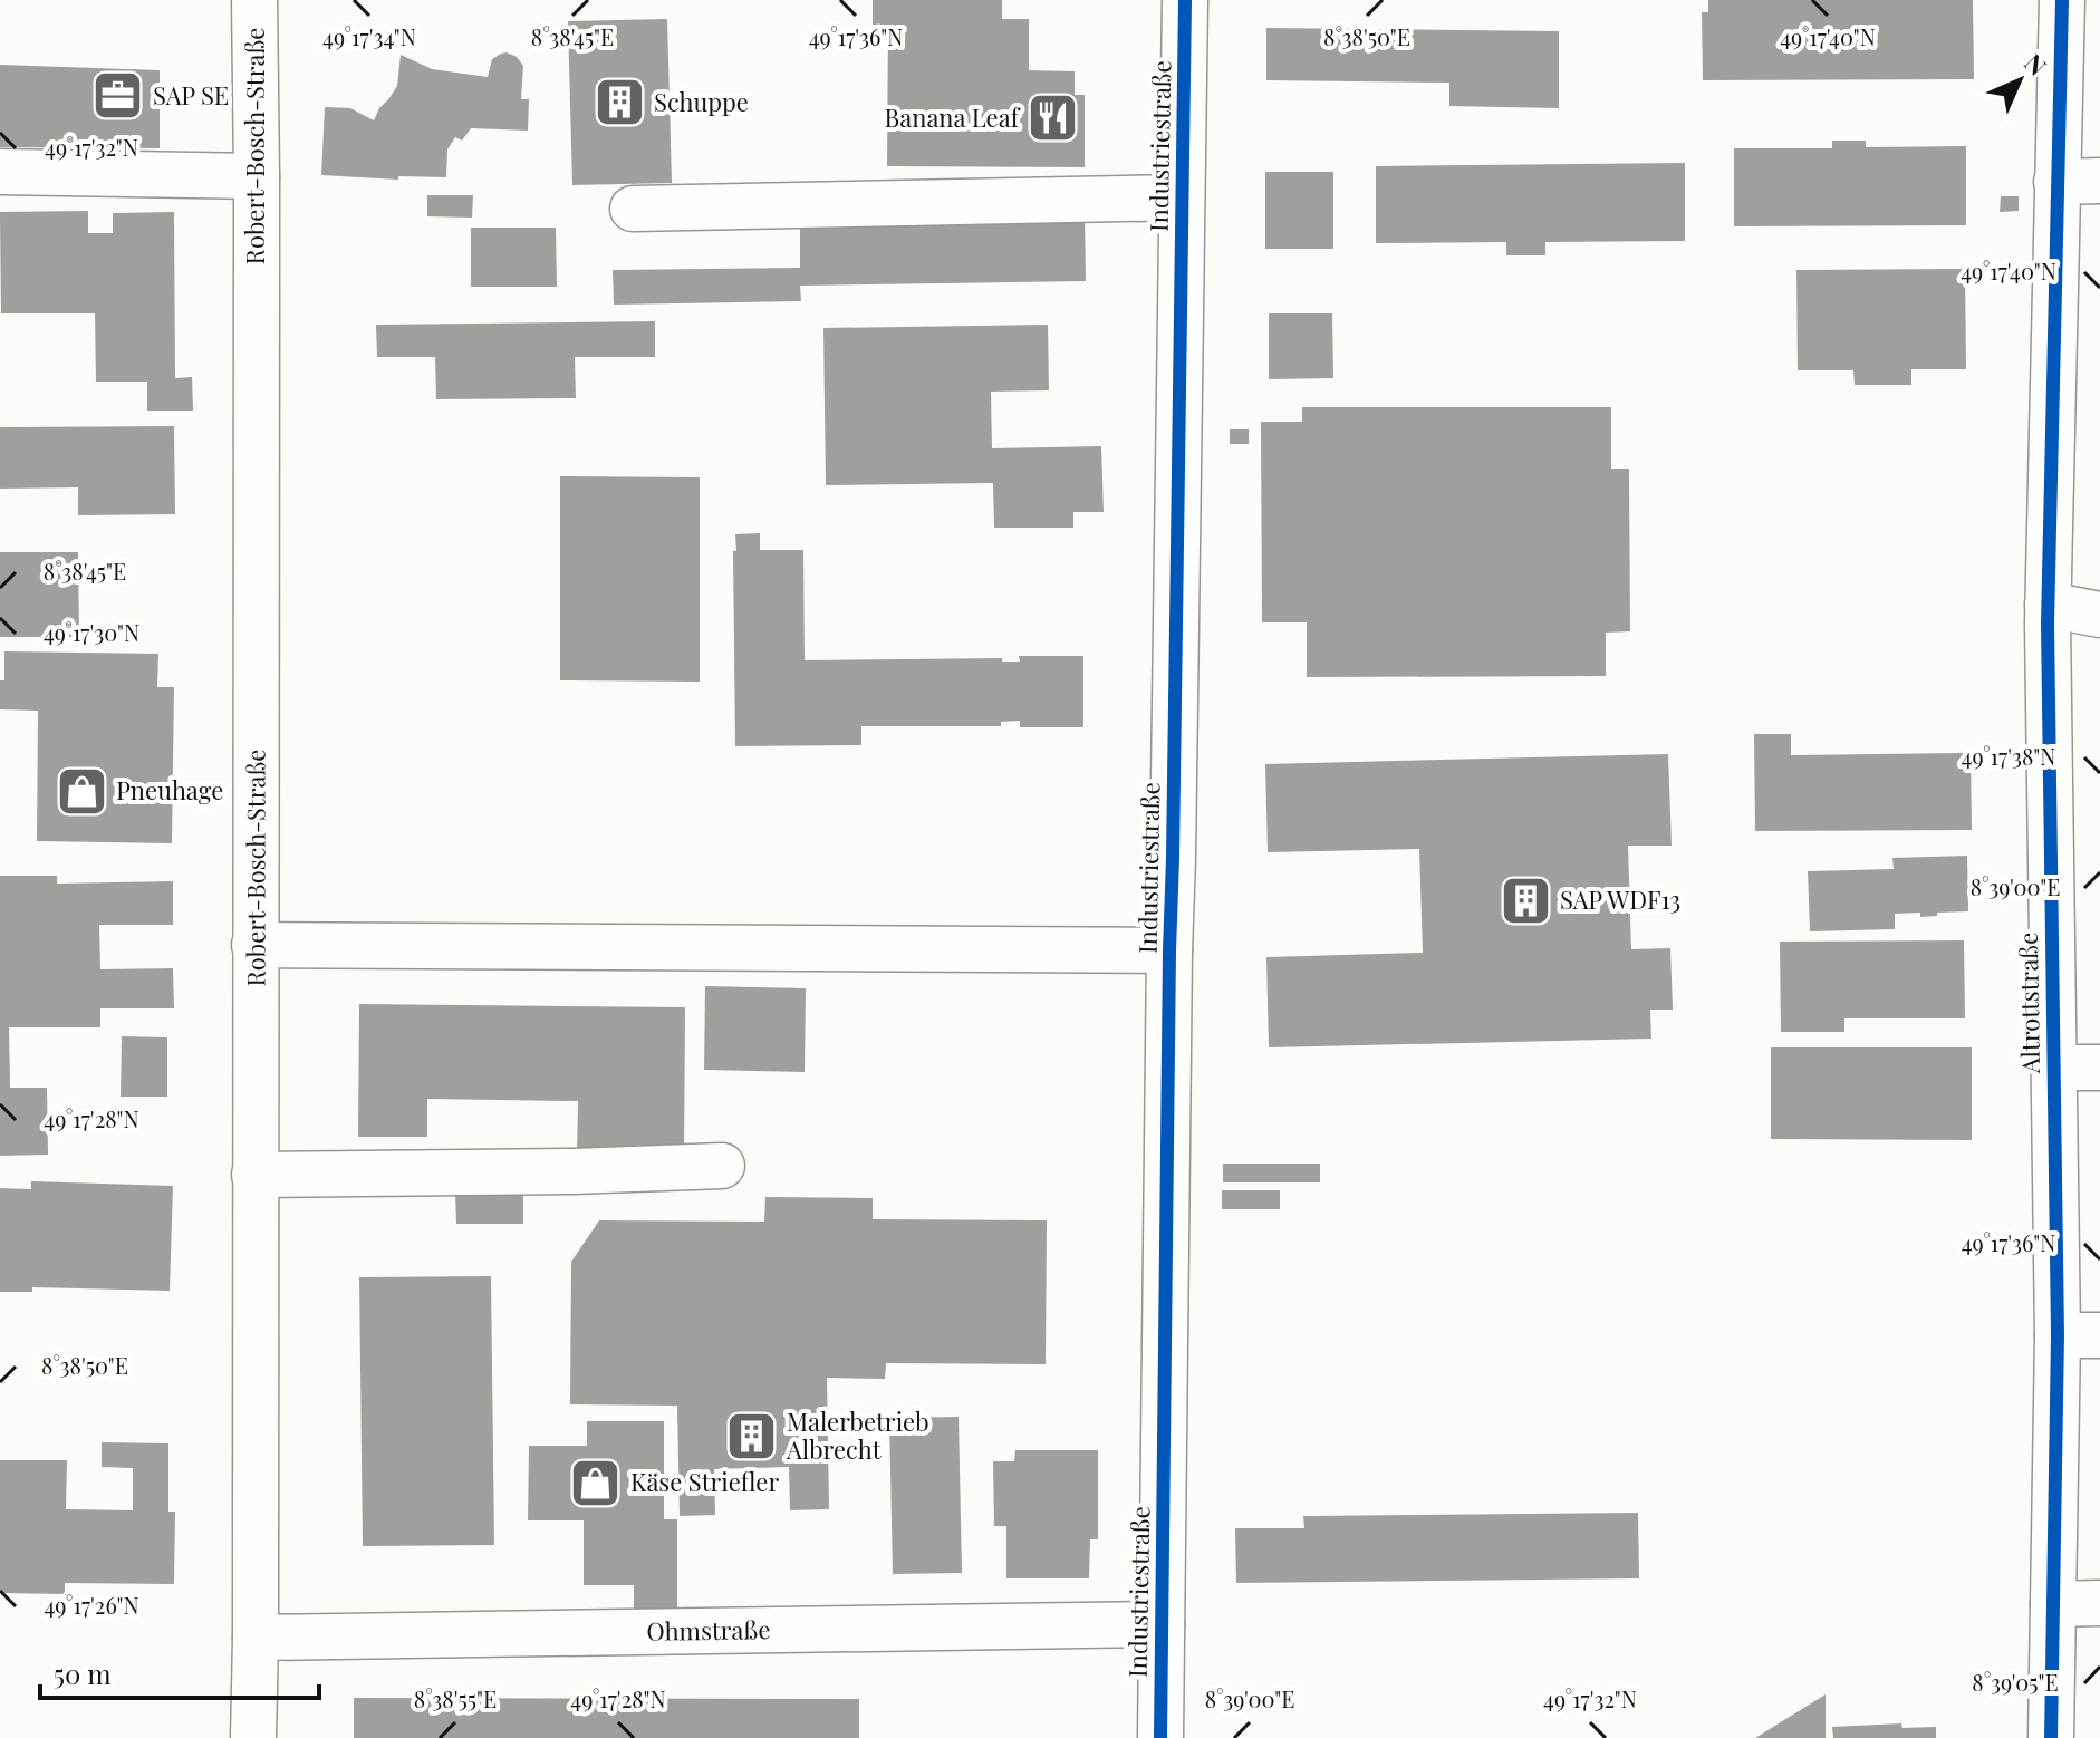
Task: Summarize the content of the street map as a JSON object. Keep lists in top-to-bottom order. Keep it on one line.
{"streets":{"street":["Robert-Bosch-Straße","Industriestraße","Altrottstraße","Ohmstraße"]},"crossings":[["Robert-Bosch-Straße","Ohmstraße"],["Industriestraße","Ohmstraße"]],"places":{"office":["SAP SE"],"building":["Schuppe","SAP WDF13","Malerbetrieb Albrecht"],"restaurant":["Banana Leaf"],"shop":["Pneuhage","Käse Striefler"]},"scale_bar":"50 m","north":"top right","coordinates":["49°17'34\"N","8°38'45\"E","49°17'36\"N","8°38'50\"E","49°17'40\"N","49°17'32\"N","49°17'30\"N","49°17'38\"N","8°39'00\"E","49°17'28\"N","49°17'26\"N","8°39'05\"E","8°38'55\"E"]}
